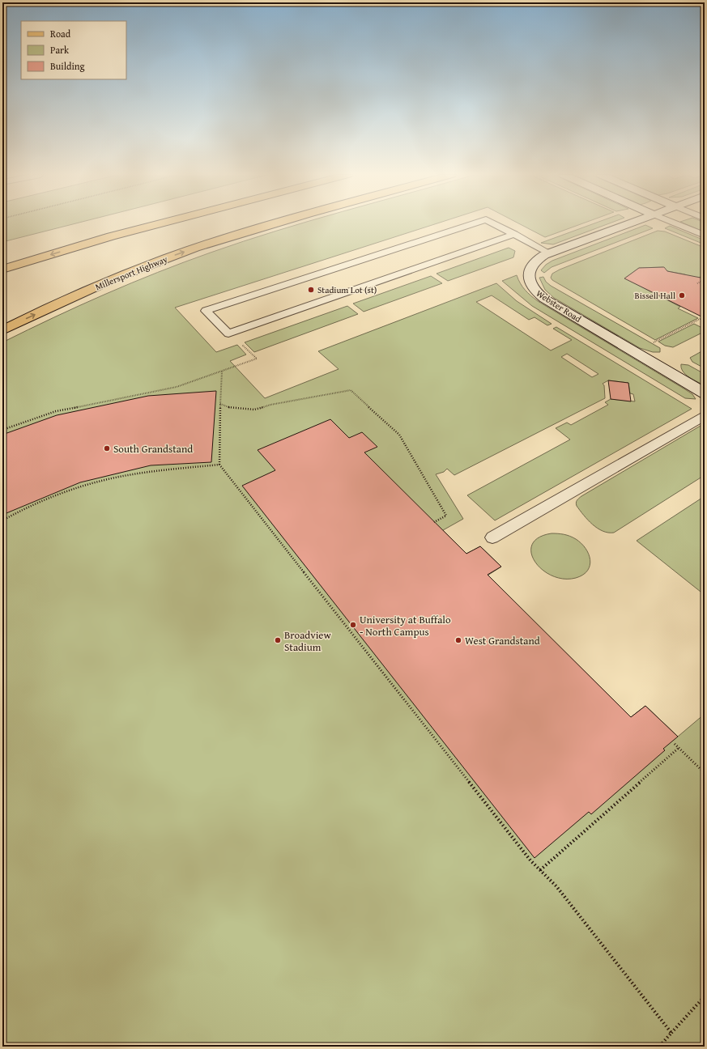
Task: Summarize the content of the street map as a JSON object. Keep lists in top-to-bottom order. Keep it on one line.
{"streets":{"main road":["Millersport Highway"],"street":["Webster Road"]},"places":["Stadium Lot (st)","Bissell Hall","South Grandstand","University at Buffalo - North Campus","Broadview Stadium","West Grandstand"],"legend":["Road","Park","Building"]}
